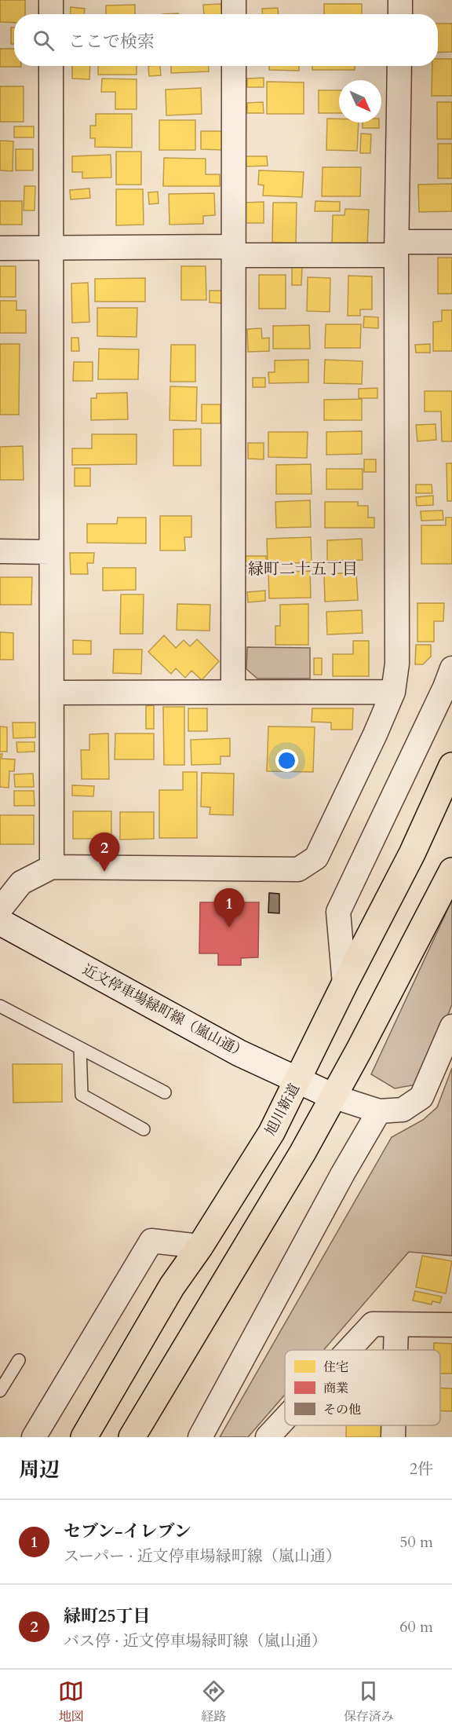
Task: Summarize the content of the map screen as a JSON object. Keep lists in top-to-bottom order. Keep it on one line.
{"streets":{"highway":["旭川新道"],"main road":["近文停車場緑町線（嵐山通）"]},"crossings":[["近文停車場緑町線（嵐山通）","旭川新道"]],"districts":["緑町二十五丁目"],"legend":["住宅","商業","その他"],"north":"bottom right","page":{"search":"ここで検索","pins":["2","1"],"heading":["周辺","2件"],"list":[{"mark":"1","name":"セブン-イレブン","note":"スーパー · 近文停車場緑町線（嵐山通）","value":"50 m"},{"mark":"2","name":"緑町25丁目","note":"バス停 · 近文停車場緑町線（嵐山通）","value":"60 m"}],"nav":["地図","経路","保存済み"]}}
